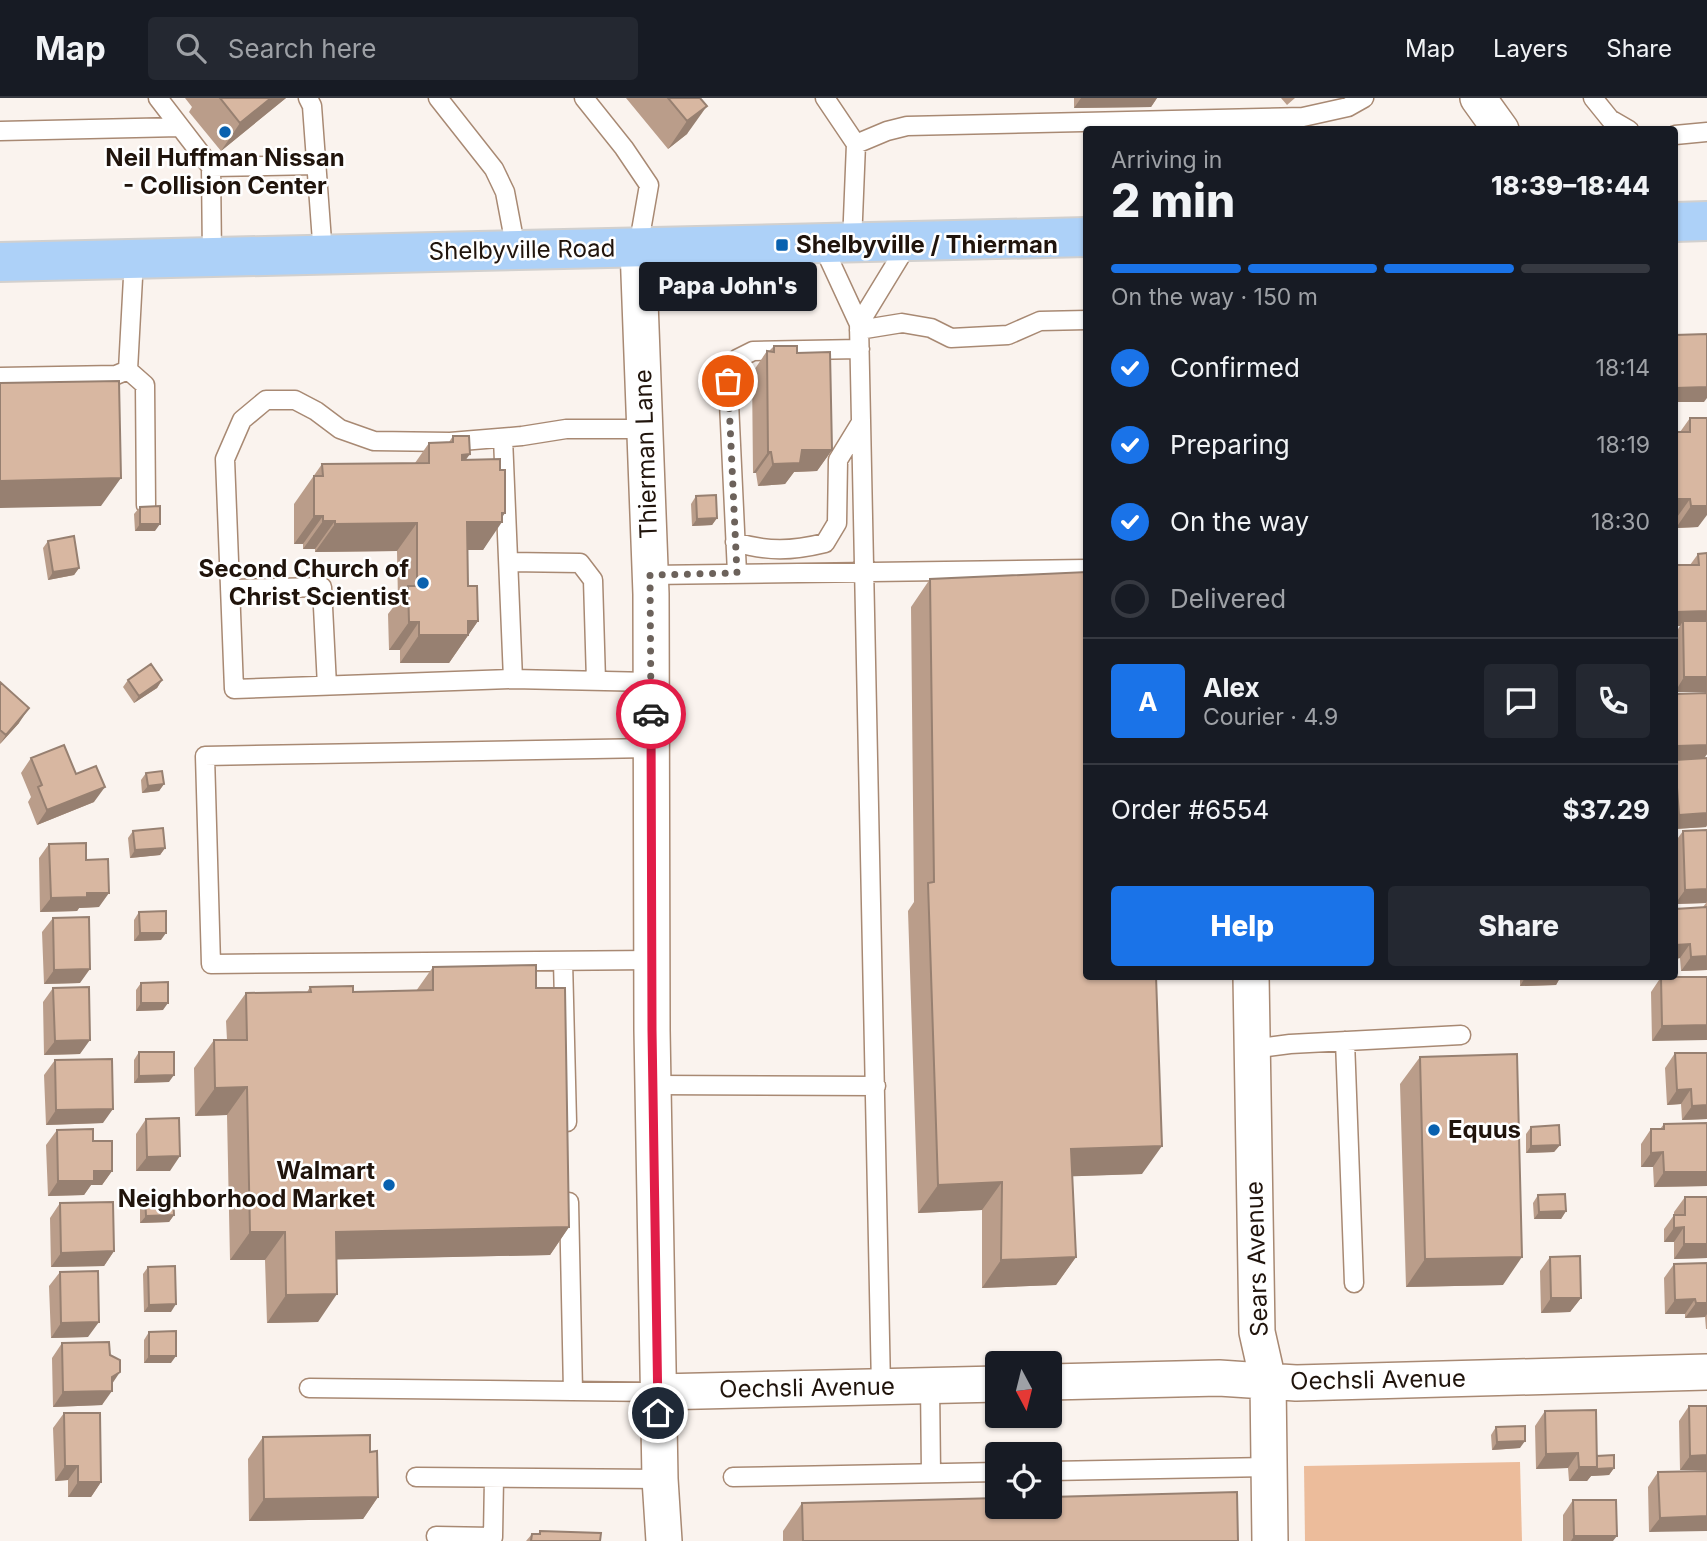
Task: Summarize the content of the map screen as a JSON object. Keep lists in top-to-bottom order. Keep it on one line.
{"streets":{"main road":["Shelbyville Road"],"street":["Thierman Lane","Sears Avenue","Oechsli Avenue"]},"crossings":[["Shelbyville Road","Thierman Lane"],["Thierman Lane","Oechsli Avenue"],["Sears Avenue","Oechsli Avenue"]],"places":{"other":["Neil Huffman Nissan - Collision Center","Papa John's","Second Church of Christ Scientist","Equus","Walmart Neighborhood Market"],"transit":["Shelbyville / Thierman"]},"north":"bottom","page":{"header":"Map","search":"Search here","nav":["Map","Layers","Share"],"heading":["2 min","Arriving in","18:39–18:44"],"panel":["Alex","Courier · 4.9","Order #6554","$37.29"],"bar":"On the way · 150 m","bubble":"Papa John's","list":[["Confirmed","18:14"],["Preparing","18:19"],["On the way","18:30"],"Delivered"],"round":"A","buttons":["Help","Share"]}}
